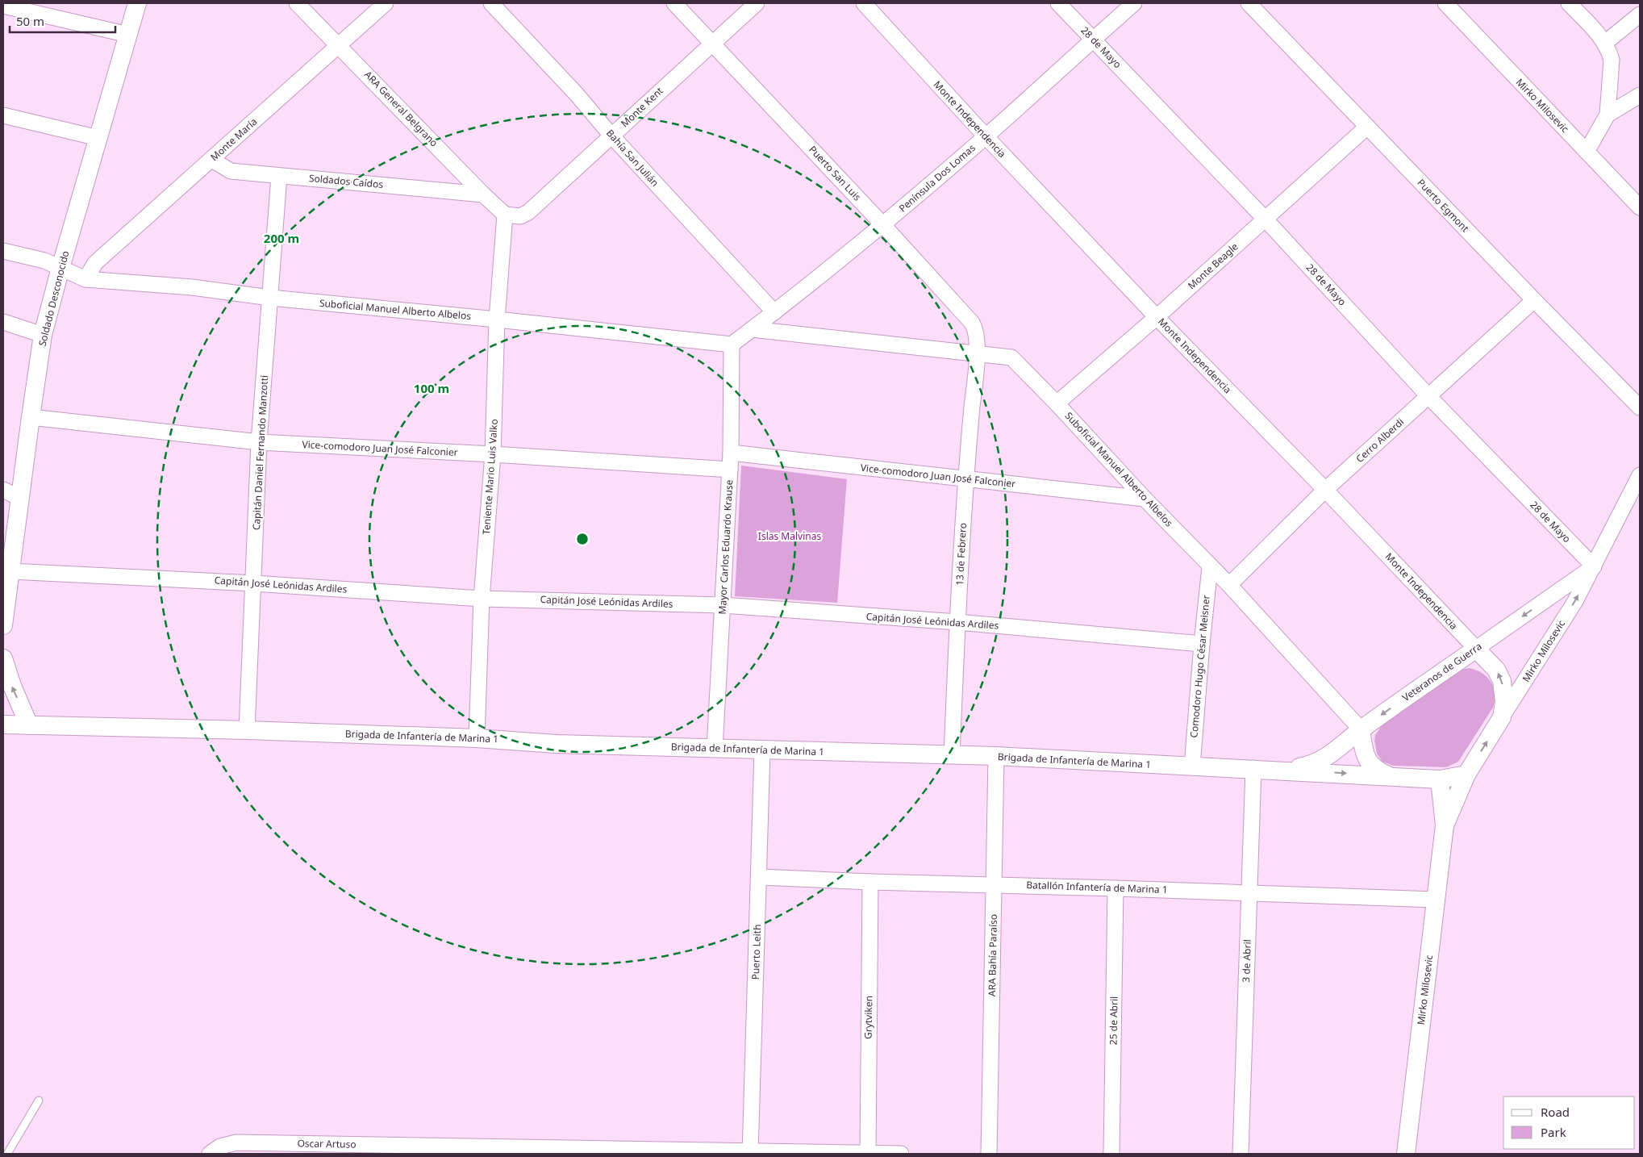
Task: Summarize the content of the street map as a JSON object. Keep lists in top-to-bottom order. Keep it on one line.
{"streets":{"street":["28 de Mayo","Mirko Milosevic","Monte Kent","ARA General Belgrano","Monte Independencia","Monte María","Bahía San Julián","Puerto San Luis","Península Dos Lomas","Soldados Caídos","Puerto Egmont","Monte Beagle","Soldado Desconocido","Suboficial Manuel Alberto Albelos","Cerro Alberdi","Vice-comodoro Juan José Falconier","Capitán Daniel Fernando Manzotti","Teniente Mario Luis Valko","Mayor Carlos Eduardo Krause","13 de Febrero","Capitán José Leónidas Ardiles","Comodoro Hugo César Meisner","Veteranos de Guerra","Brigada de Infantería de Marina 1","Batallón Infantería de Marina 1","Puerto Leith","ARA Bahía Paraíso","3 de Abril","Grytviken","25 de Abril","Oscar Artuso"]},"crossings":[["28 de Mayo","Mirko Milosevic"],["28 de Mayo","Península Dos Lomas"],["28 de Mayo","Monte Beagle"],["28 de Mayo","Cerro Alberdi"],["28 de Mayo","Veteranos de Guerra"],["Mirko Milosevic","Monte Independencia"],["Mirko Milosevic","Veteranos de Guerra"],["Mirko Milosevic","Brigada de Infantería de Marina 1"],["Mirko Milosevic","Batallón Infantería de Marina 1"],["Monte Kent","ARA General Belgrano"],["Monte Kent","Bahía San Julián"],["Monte Kent","Puerto San Luis"],["Monte Kent","Teniente Mario Luis Valko"],["ARA General Belgrano","Monte María"],["ARA General Belgrano","Soldados Caídos"],["ARA General Belgrano","Teniente Mario Luis Valko"],["Monte Independencia","Península Dos Lomas"],["Monte Independencia","Monte Beagle"],["Monte Independencia","Cerro Alberdi"],["Monte Independencia","Veteranos de Guerra"],["Monte María","Soldados Caídos"],["Monte María","Suboficial Manuel Alberto Albelos"],["Bahía San Julián","Península Dos Lomas"],["Puerto San Luis","Península Dos Lomas"],["Puerto San Luis","Suboficial Manuel Alberto Albelos"],["Puerto San Luis","13 de Febrero"],["Península Dos Lomas","Suboficial Manuel Alberto Albelos"],["Península Dos Lomas","Mayor Carlos Eduardo Krause"],["Soldados Caídos","Capitán Daniel Fernando Manzotti"],["Puerto Egmont","Monte Beagle"],["Puerto Egmont","Cerro Alberdi"],["Monte Beagle","Suboficial Manuel Alberto Albelos"],["Soldado Desconocido","Suboficial Manuel Alberto Albelos"],["Soldado Desconocido","Vice-comodoro Juan José Falconier"],["Soldado Desconocido","Capitán José Leónidas Ardiles"],["Suboficial Manuel Alberto Albelos","Cerro Alberdi"],["Suboficial Manuel Alberto Albelos","Vice-comodoro Juan José Falconier"],["Suboficial Manuel Alberto Albelos","Capitán Daniel Fernando Manzotti"],["Suboficial Manuel Alberto Albelos","Teniente Mario Luis Valko"],["Suboficial Manuel Alberto Albelos","Mayor Carlos Eduardo Krause"],["Suboficial Manuel Alberto Albelos","13 de Febrero"],["Suboficial Manuel Alberto Albelos","Comodoro Hugo César Meisner"],["Suboficial Manuel Alberto Albelos","Veteranos de Guerra"],["Vice-comodoro Juan José Falconier","Capitán Daniel Fernando Manzotti"],["Vice-comodoro Juan José Falconier","Teniente Mario Luis Valko"],["Vice-comodoro Juan José Falconier","Mayor Carlos Eduardo Krause"],["Vice-comodoro Juan José Falconier","13 de Febrero"],["Capitán Daniel Fernando Manzotti","Capitán José Leónidas Ardiles"],["Capitán Daniel Fernando Manzotti","Brigada de Infantería de Marina 1"],["Teniente Mario Luis Valko","Capitán José Leónidas Ardiles"],["Teniente Mario Luis Valko","Brigada de Infantería de Marina 1"],["Mayor Carlos Eduardo Krause","Capitán José Leónidas Ardiles"],["Mayor Carlos Eduardo Krause","Brigada de Infantería de Marina 1"],["13 de Febrero","Capitán José Leónidas Ardiles"],["13 de Febrero","Brigada de Infantería de Marina 1"],["Capitán José Leónidas Ardiles","Comodoro Hugo César Meisner"],["Comodoro Hugo César Meisner","Brigada de Infantería de Marina 1"],["Veteranos de Guerra","Brigada de Infantería de Marina 1"],["Brigada de Infantería de Marina 1","Puerto Leith"],["Brigada de Infantería de Marina 1","ARA Bahía Paraíso"],["Brigada de Infantería de Marina 1","3 de Abril"],["Batallón Infantería de Marina 1","Puerto Leith"],["Batallón Infantería de Marina 1","ARA Bahía Paraíso"],["Batallón Infantería de Marina 1","3 de Abril"],["Batallón Infantería de Marina 1","Grytviken"],["Batallón Infantería de Marina 1","25 de Abril"],["Puerto Leith","Oscar Artuso"],["Grytviken","Oscar Artuso"]],"one_way":["Veteranos de Guerra"],"parks":["Islas Malvinas"],"legend":["Road","Park"],"scale_bar":"50 m","rings":["200 m","100 m"]}
